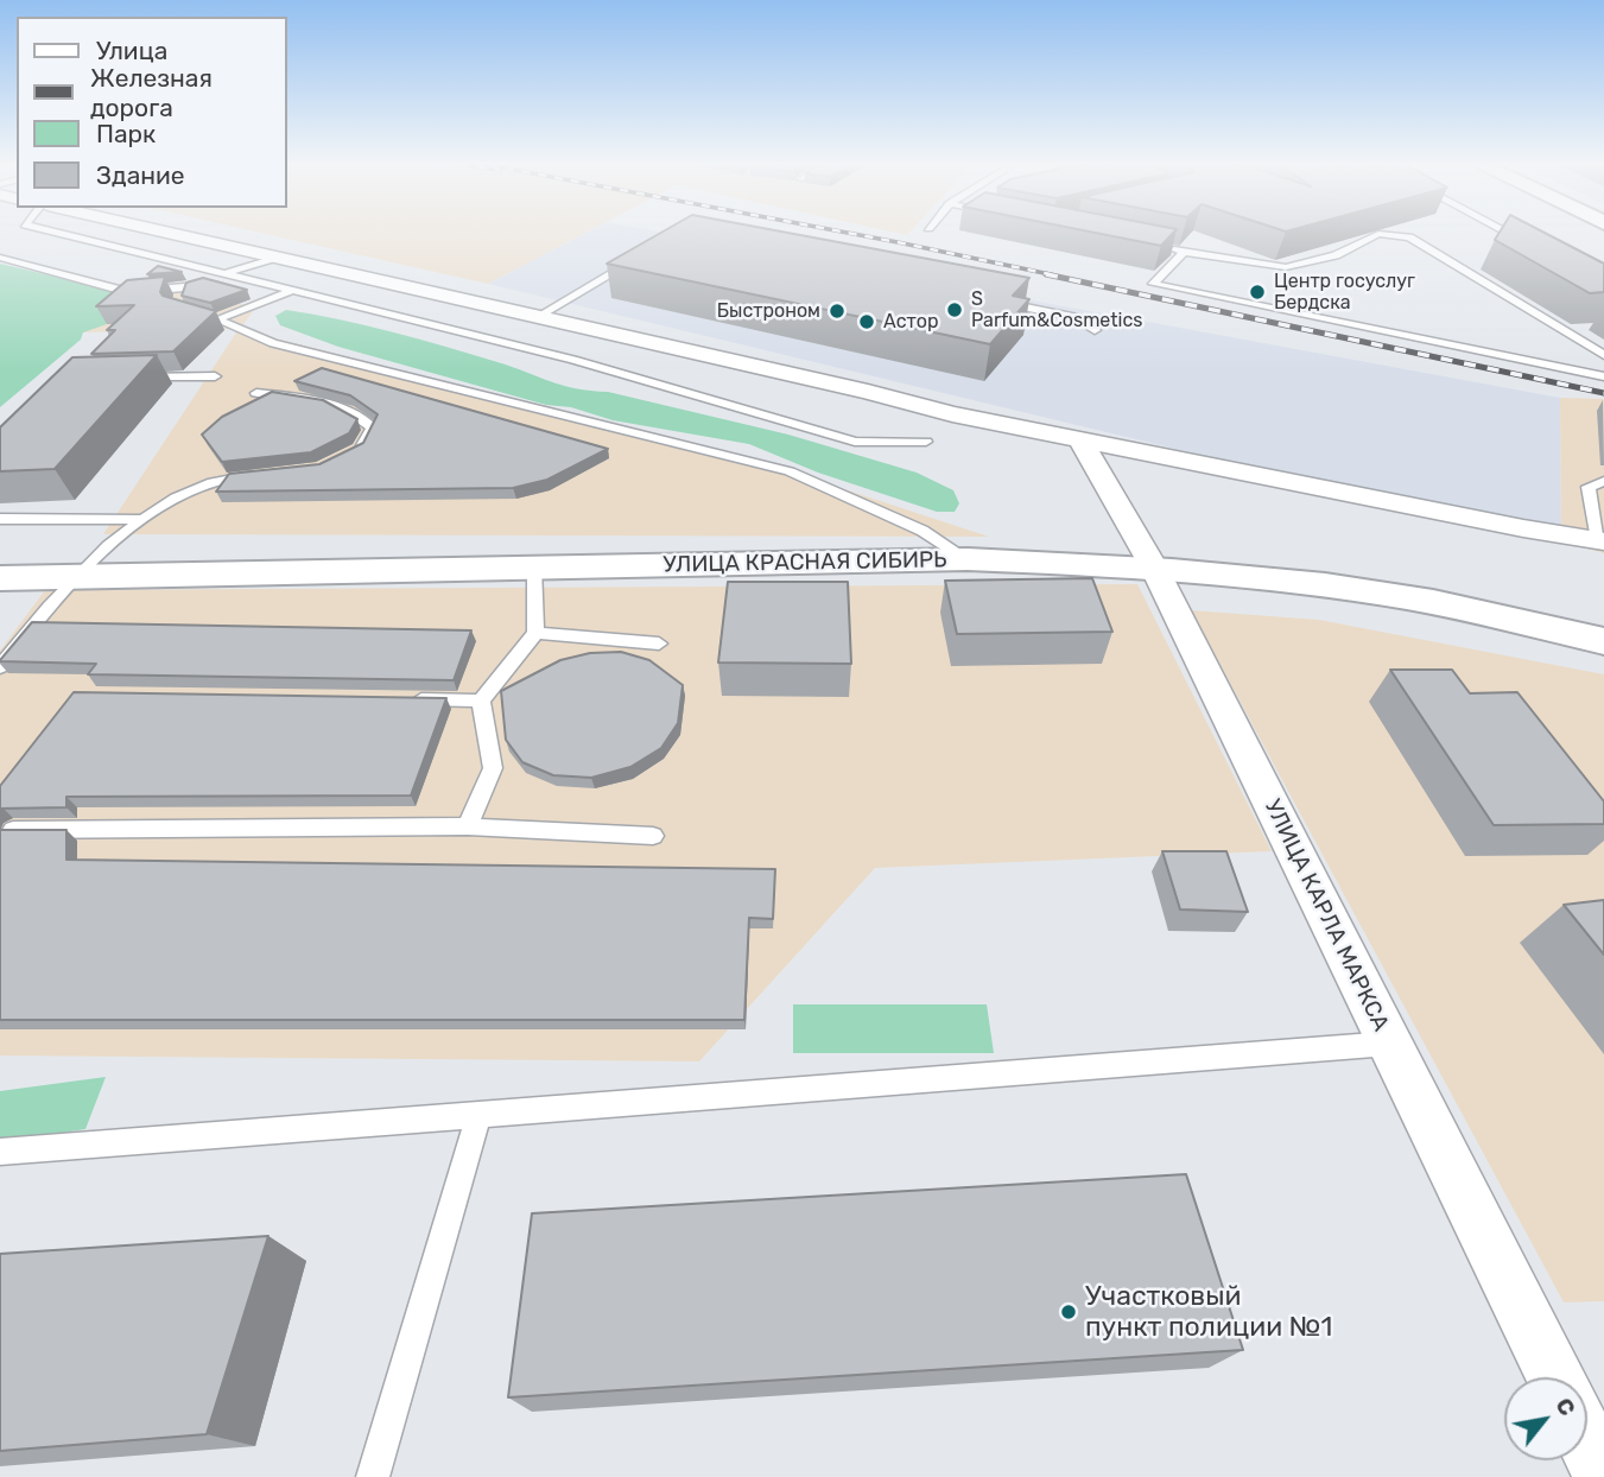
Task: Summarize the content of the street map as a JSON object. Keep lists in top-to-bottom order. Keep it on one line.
{"streets":{"main road":["УЛИЦА КРАСНАЯ СИБИРЬ"],"street":["УЛИЦА КАРЛА МАРКСА"]},"crossings":[["УЛИЦА КРАСНАЯ СИБИРЬ","УЛИЦА КАРЛА МАРКСА"]],"places":["Центр госуслуг Бердска","S Parfum&Cosmetics","Быстроном","Астор","Участковый пункт полиции №1"],"legend":["Улица","Железная дорога","Парк","Здание"],"north":"top right"}
